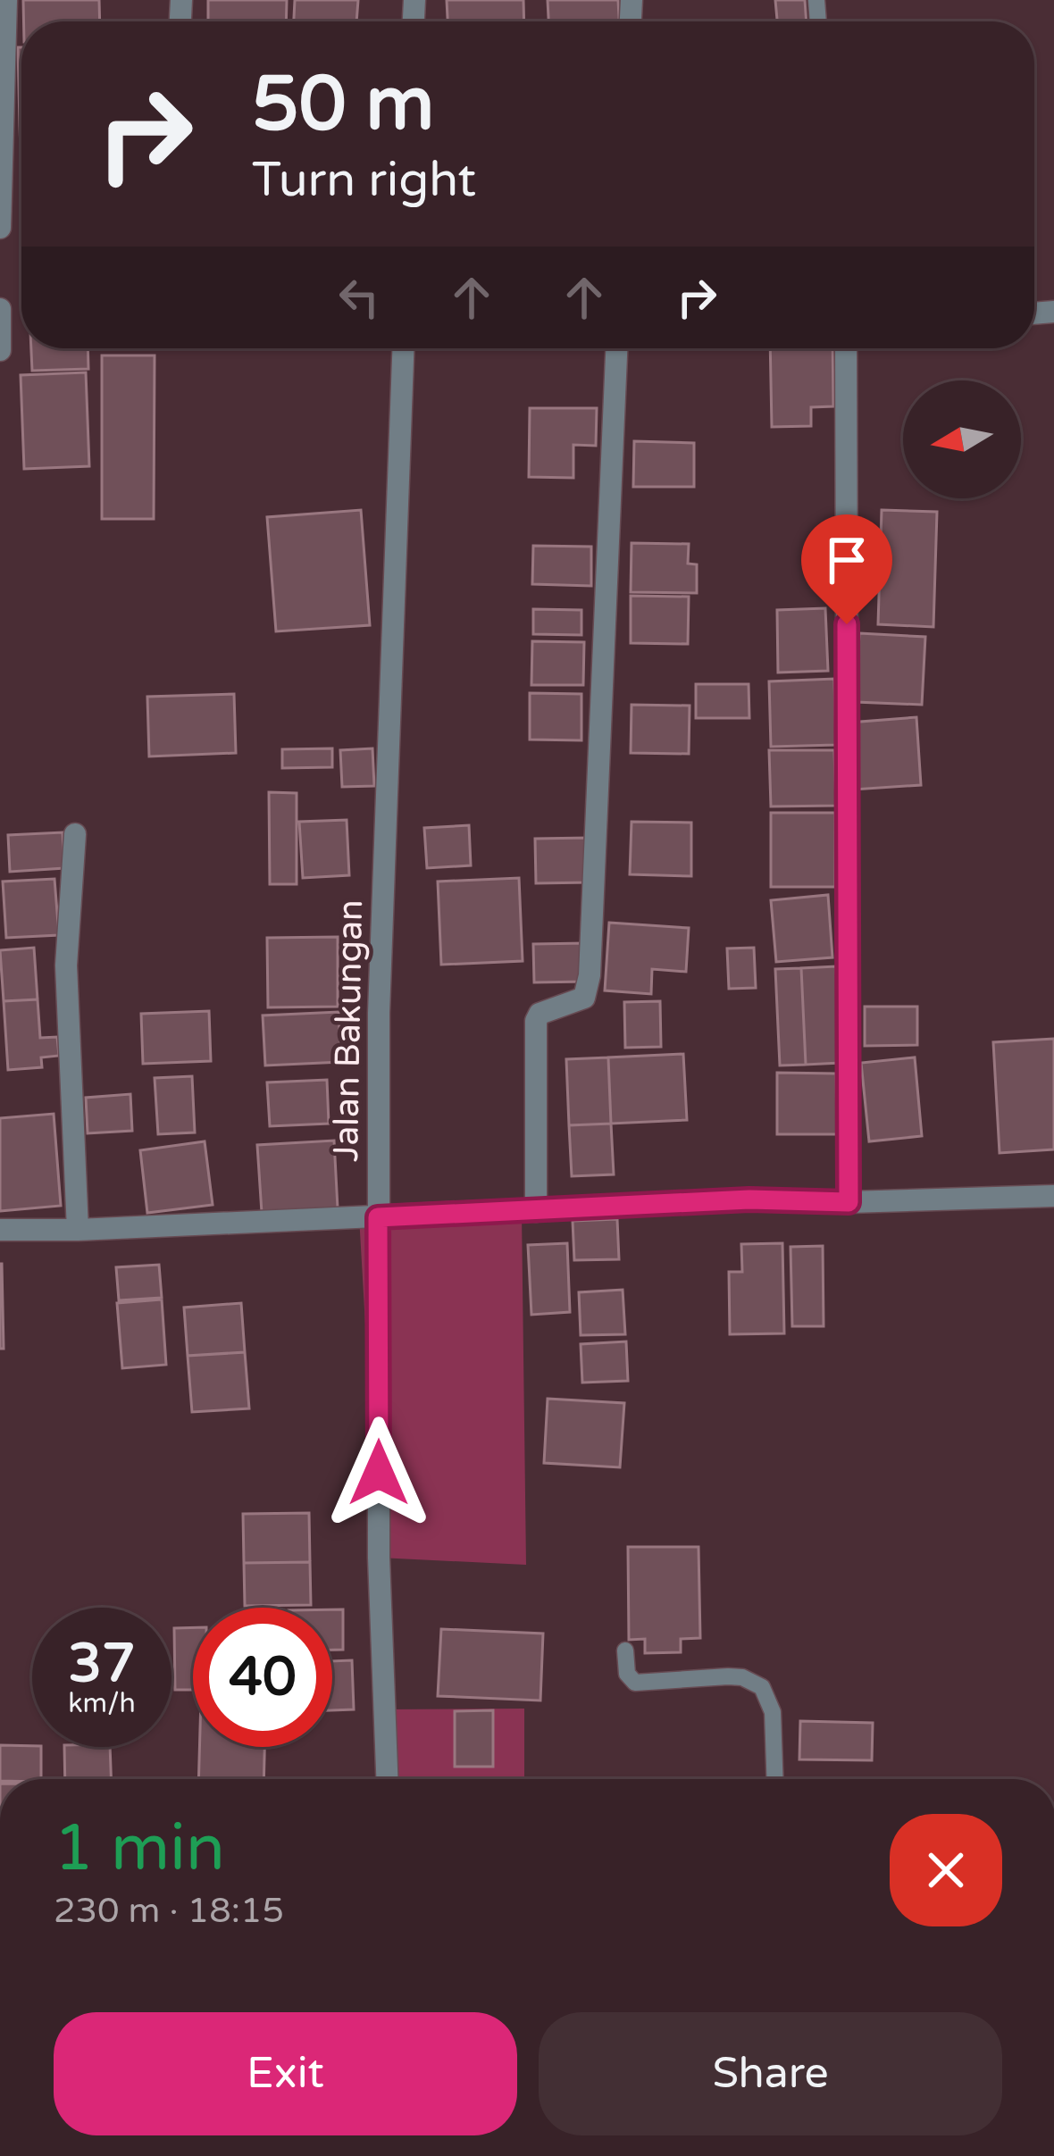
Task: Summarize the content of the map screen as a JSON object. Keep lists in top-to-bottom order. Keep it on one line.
{"streets":{"street":["Jalan Bakungan"]},"north":"left","page":{"turn":["50 m","Turn right"],"speed":"37 km/h","limit":"40","heading":["1 min","230 m · 18:15"],"buttons":["Exit","Share"]}}
